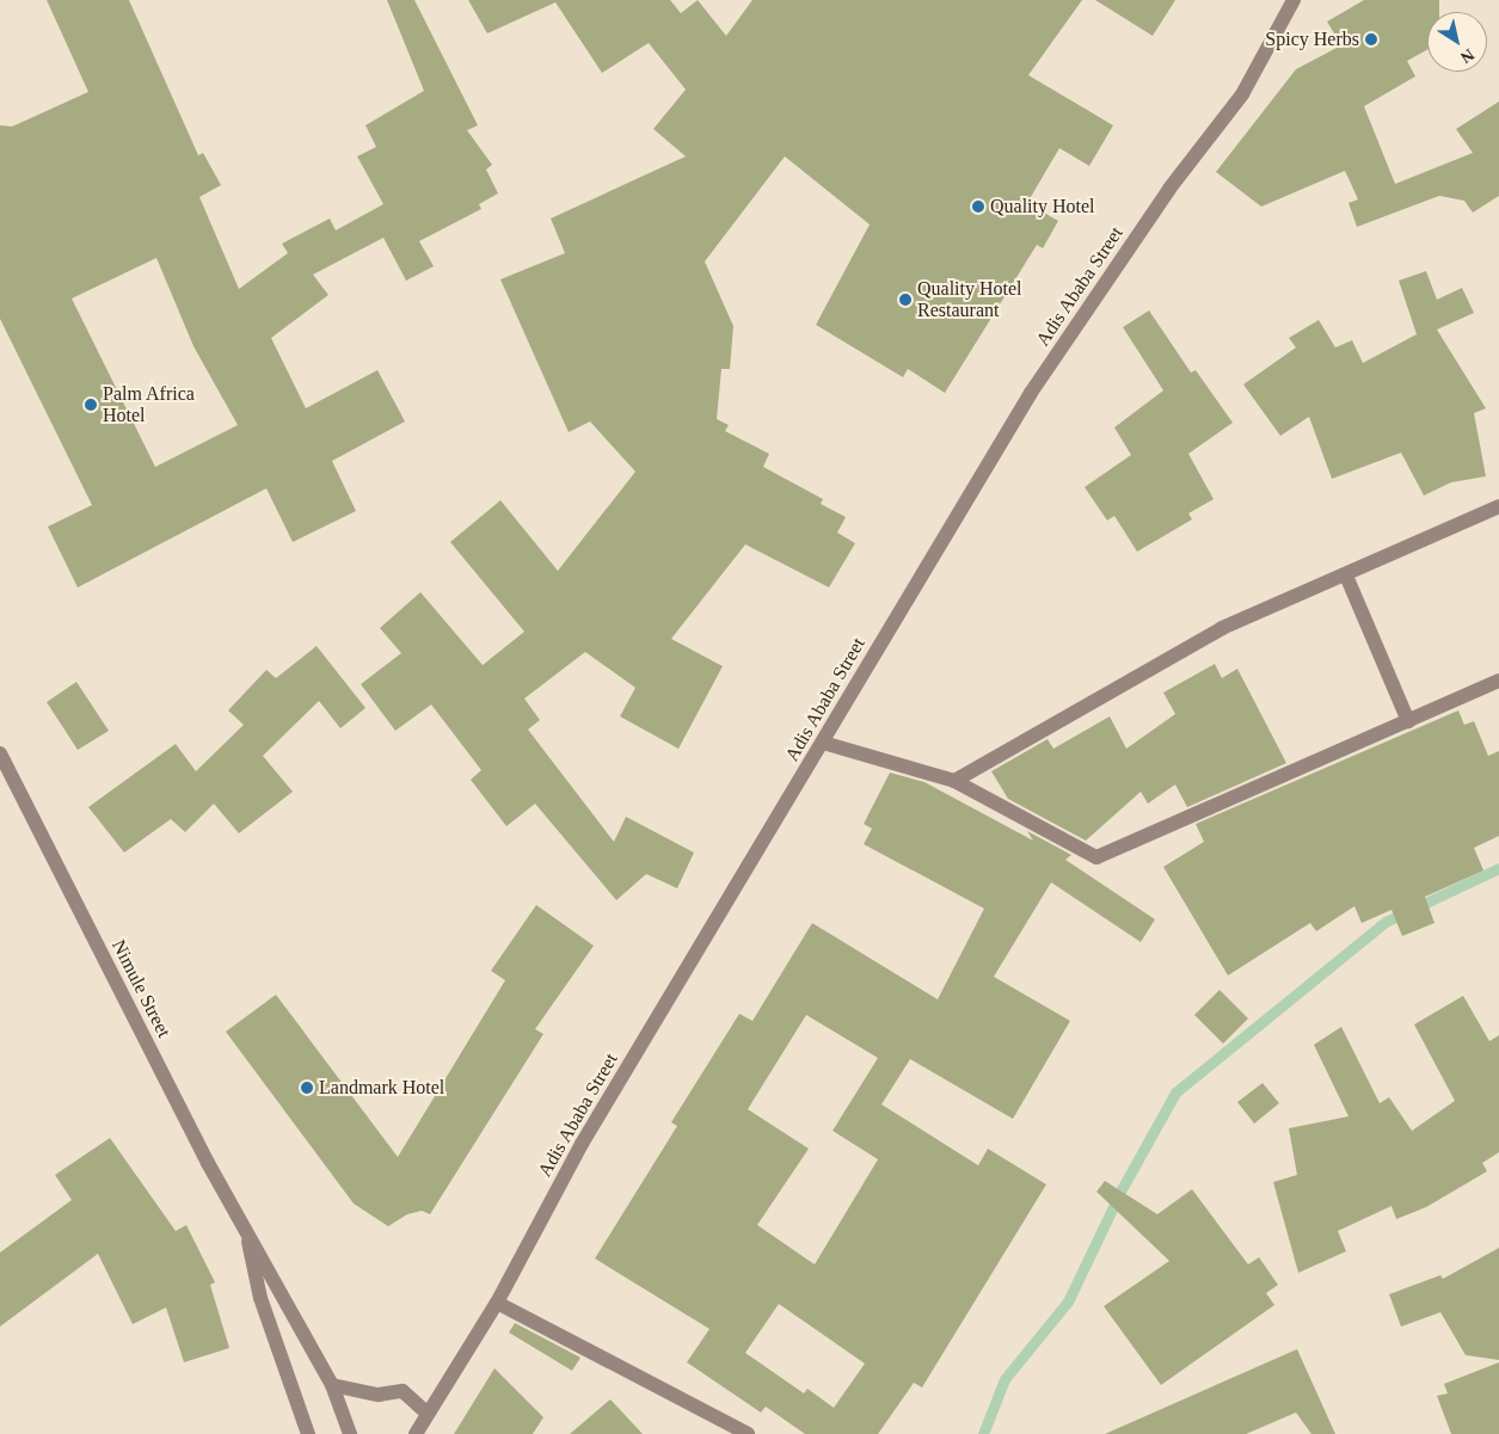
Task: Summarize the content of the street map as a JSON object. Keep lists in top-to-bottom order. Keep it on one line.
{"streets":{"street":["Adis Ababa Street","Nimule Street"]},"places":["Spicy Herbs","Quality Hotel","Quality Hotel Restaurant","Palm Africa Hotel","Landmark Hotel"],"north":"bottom right"}
